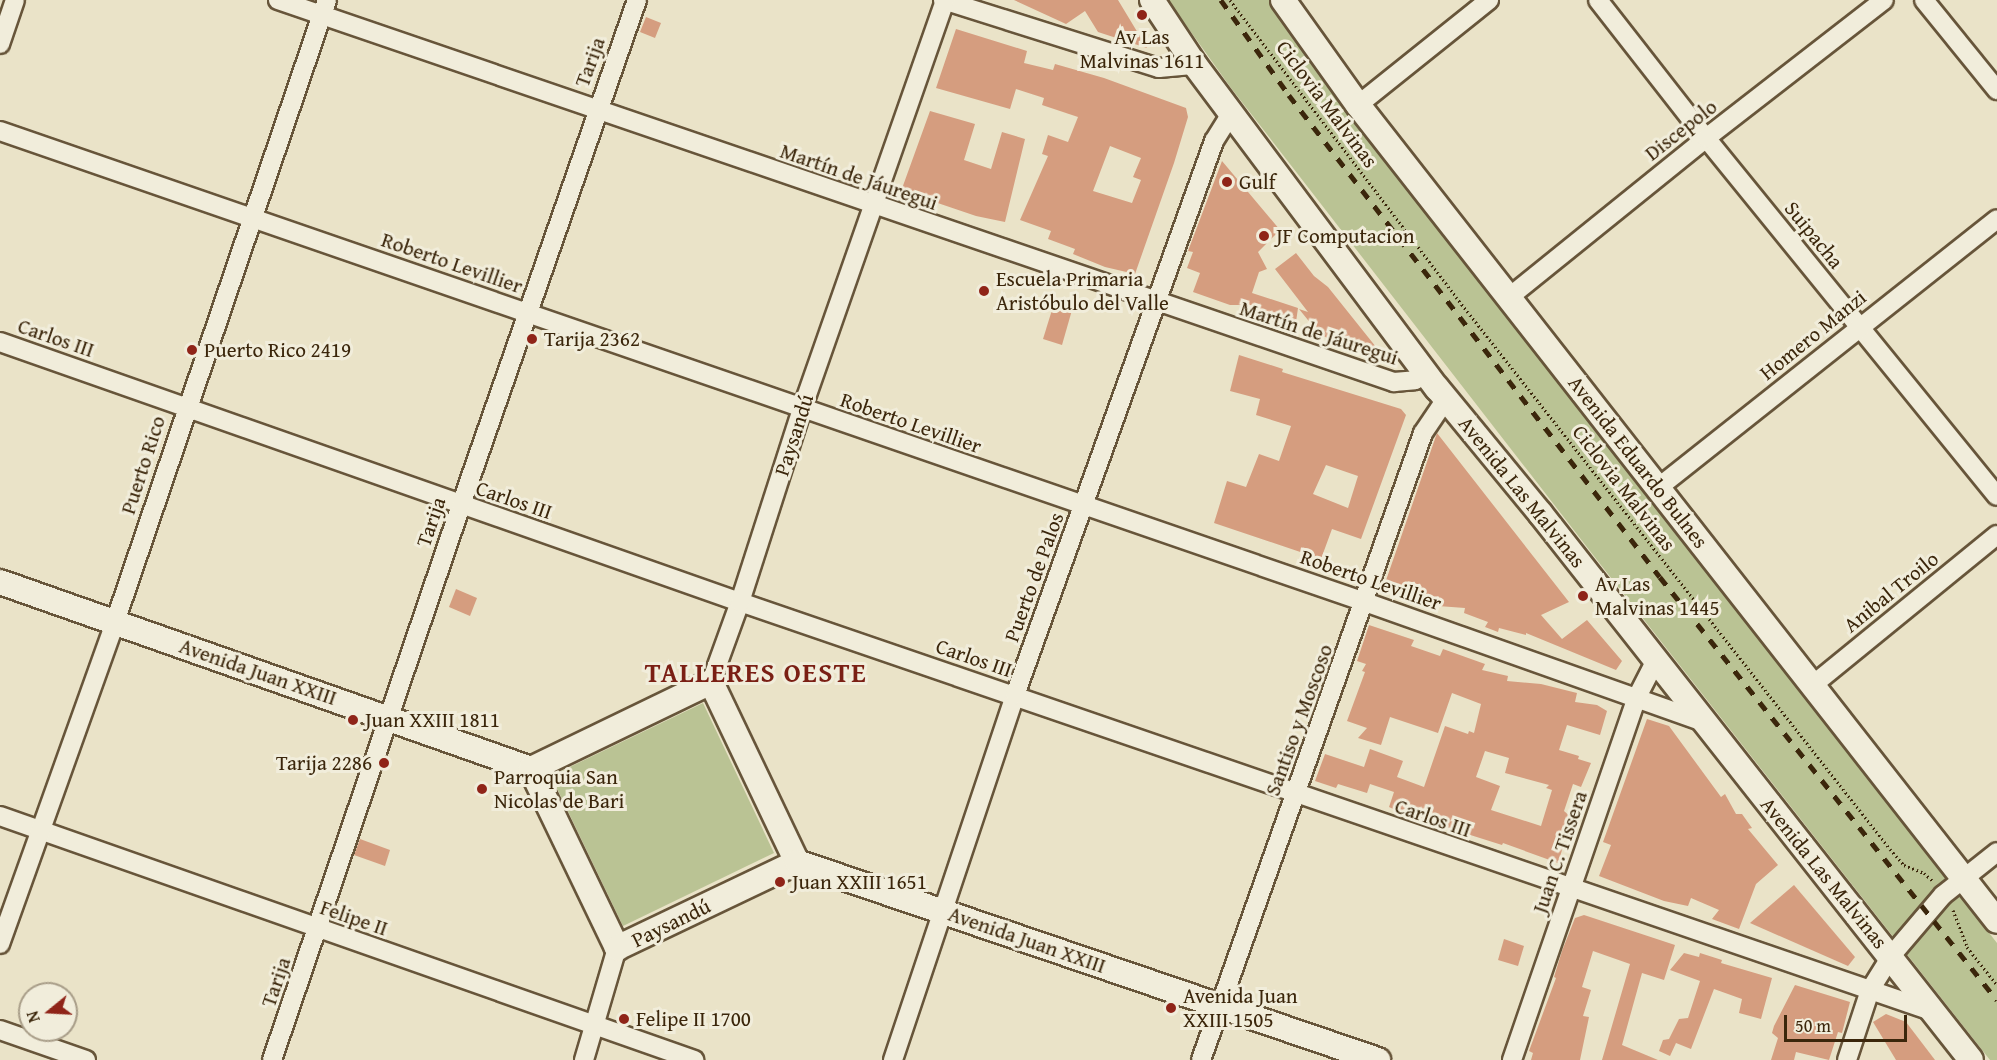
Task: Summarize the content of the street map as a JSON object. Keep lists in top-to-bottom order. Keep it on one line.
{"streets":{"main road":["Paysandú","Avenida Eduardo Bulnes","Avenida Las Malvinas","Avenida Juan XXIII"],"street":["Tarija","Discepolo","Martín de Jáuregui","Suipacha","Roberto Levillier","Homero Manzi","Carlos III","Puerto Rico","Puerto de Palos","Anibal Troilo","Santiso y Moscoso","Juan C. Tissera","Felipe II"],"path":["Ciclovia Malvinas"]},"crossings":[["Tarija","Martín de Jáuregui"],["Tarija","Roberto Levillier"],["Tarija","Carlos III"],["Tarija","Avenida Juan XXIII"],["Tarija","Felipe II"],["Discepolo","Suipacha"],["Discepolo","Avenida Eduardo Bulnes"],["Martín de Jáuregui","Paysandú"],["Martín de Jáuregui","Puerto Rico"],["Martín de Jáuregui","Avenida Las Malvinas"],["Martín de Jáuregui","Puerto de Palos"],["Suipacha","Homero Manzi"],["Roberto Levillier","Paysandú"],["Roberto Levillier","Puerto Rico"],["Roberto Levillier","Avenida Las Malvinas"],["Roberto Levillier","Puerto de Palos"],["Roberto Levillier","Santiso y Moscoso"],["Roberto Levillier","Juan C. Tissera"],["Homero Manzi","Avenida Eduardo Bulnes"],["Carlos III","Paysandú"],["Carlos III","Puerto Rico"],["Carlos III","Avenida Las Malvinas"],["Carlos III","Puerto de Palos"],["Carlos III","Santiso y Moscoso"],["Carlos III","Juan C. Tissera"],["Paysandú","Avenida Juan XXIII"],["Paysandú","Felipe II"],["Avenida Eduardo Bulnes","Anibal Troilo"],["Puerto Rico","Avenida Juan XXIII"],["Puerto Rico","Felipe II"],["Avenida Las Malvinas","Puerto de Palos"],["Avenida Las Malvinas","Santiso y Moscoso"],["Avenida Las Malvinas","Juan C. Tissera"],["Puerto de Palos","Avenida Juan XXIII"],["Avenida Juan XXIII","Santiso y Moscoso"]],"districts":["TALLERES OESTE"],"places":["Av Las Malvinas 1611","Gulf","JF Computacion","Escuela Primaria Aristóbulo del Valle","Tarija 2362","Puerto Rico 2419","Av Las Malvinas 1445","Juan XXIII 1811","Tarija 2286","Parroquia San Nicolas de Bari","Juan XXIII 1651","Avenida Juan XXIII 1505","Felipe II 1700"],"scale_bar":"50 m","north":"left"}
